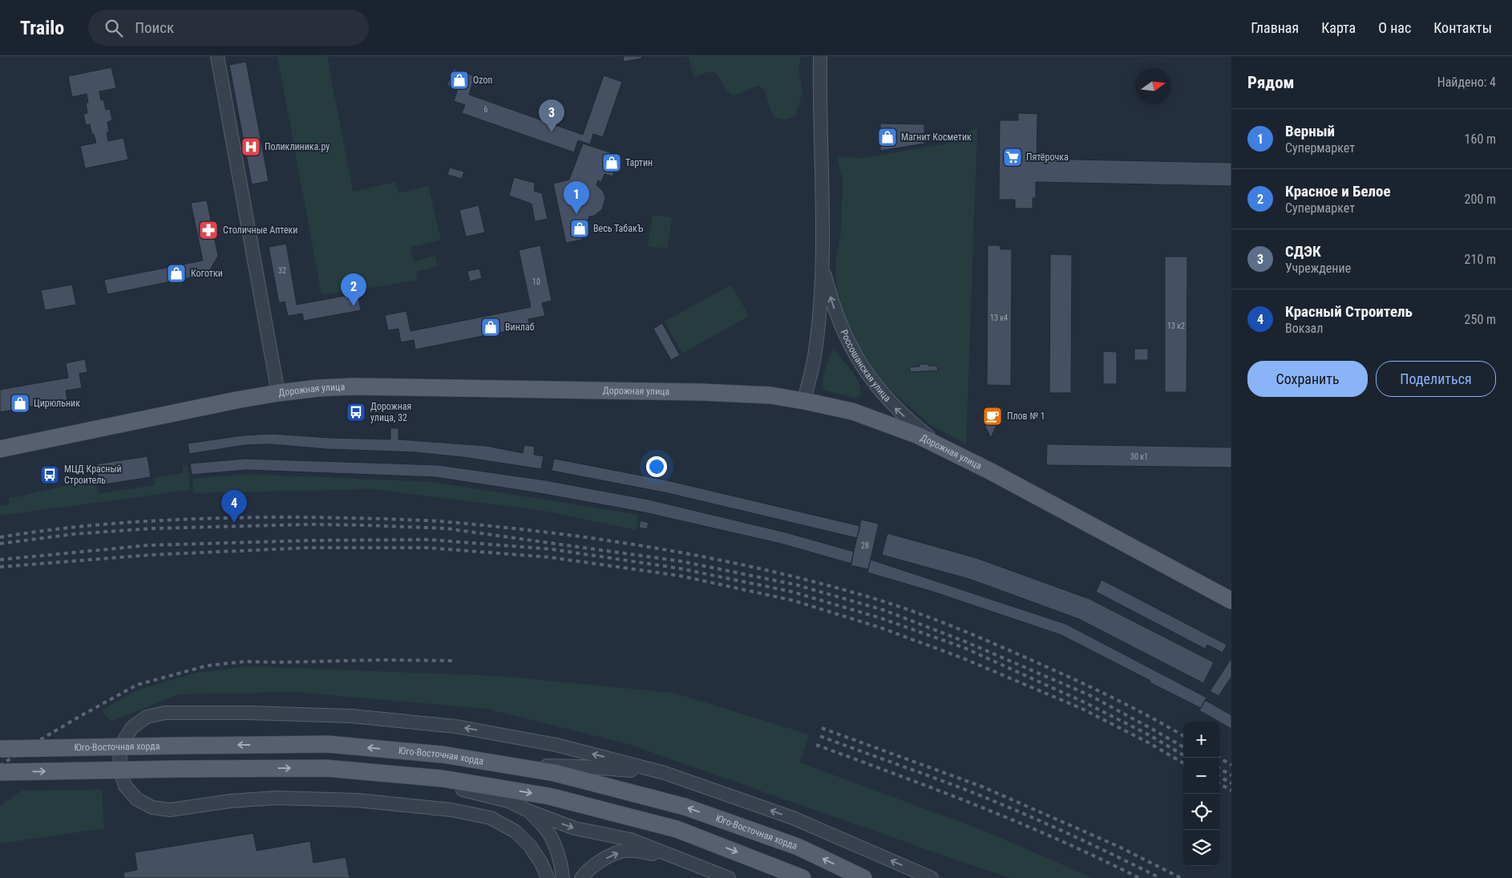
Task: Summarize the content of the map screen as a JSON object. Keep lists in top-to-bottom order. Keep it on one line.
{"streets":{"main road":["Дорожная улица","Юго-Восточная хорда"],"street":["Россошанская улица"]},"crossings":[["Россошанская улица","Дорожная улица"]],"one_way":["Россошанская улица"],"places":{"shop":["Ozon","Магнит Косметик","Тартин","Весь ТабакЪ","Коготки","Винлаб","Цирюльник"],"hospital":["Поликлиника.ру"],"supermarket":["Пятёрочка"],"pharmacy":["Столичные Аптеки"],"bus stop":["Дорожная улица, 32","МЦД Красный Строитель"],"cafe":["Плов № 1"]},"house_numbers":["6","32","10","13 к4","13 к2","30 к1","28"],"north":"right","page":{"header":"Trailo","search":"Поиск","nav":["Главная","Карта","О нас","Контакты"],"heading":["Рядом","Найдено: 4"],"pins":["3","1","2","4"],"list":[{"mark":"1","name":"Верный","note":"Супермаркет","value":"160 m"},{"mark":"2","name":"Красное и Белое","note":"Супермаркет","value":"200 m"},{"mark":"3","name":"СДЭК","note":"Учреждение","value":"210 m"},{"mark":"4","name":"Красный Строитель","note":"Вокзал","value":"250 m"}],"buttons":["Сохранить","Поделиться"],"map_buttons":["+","−"]}}
